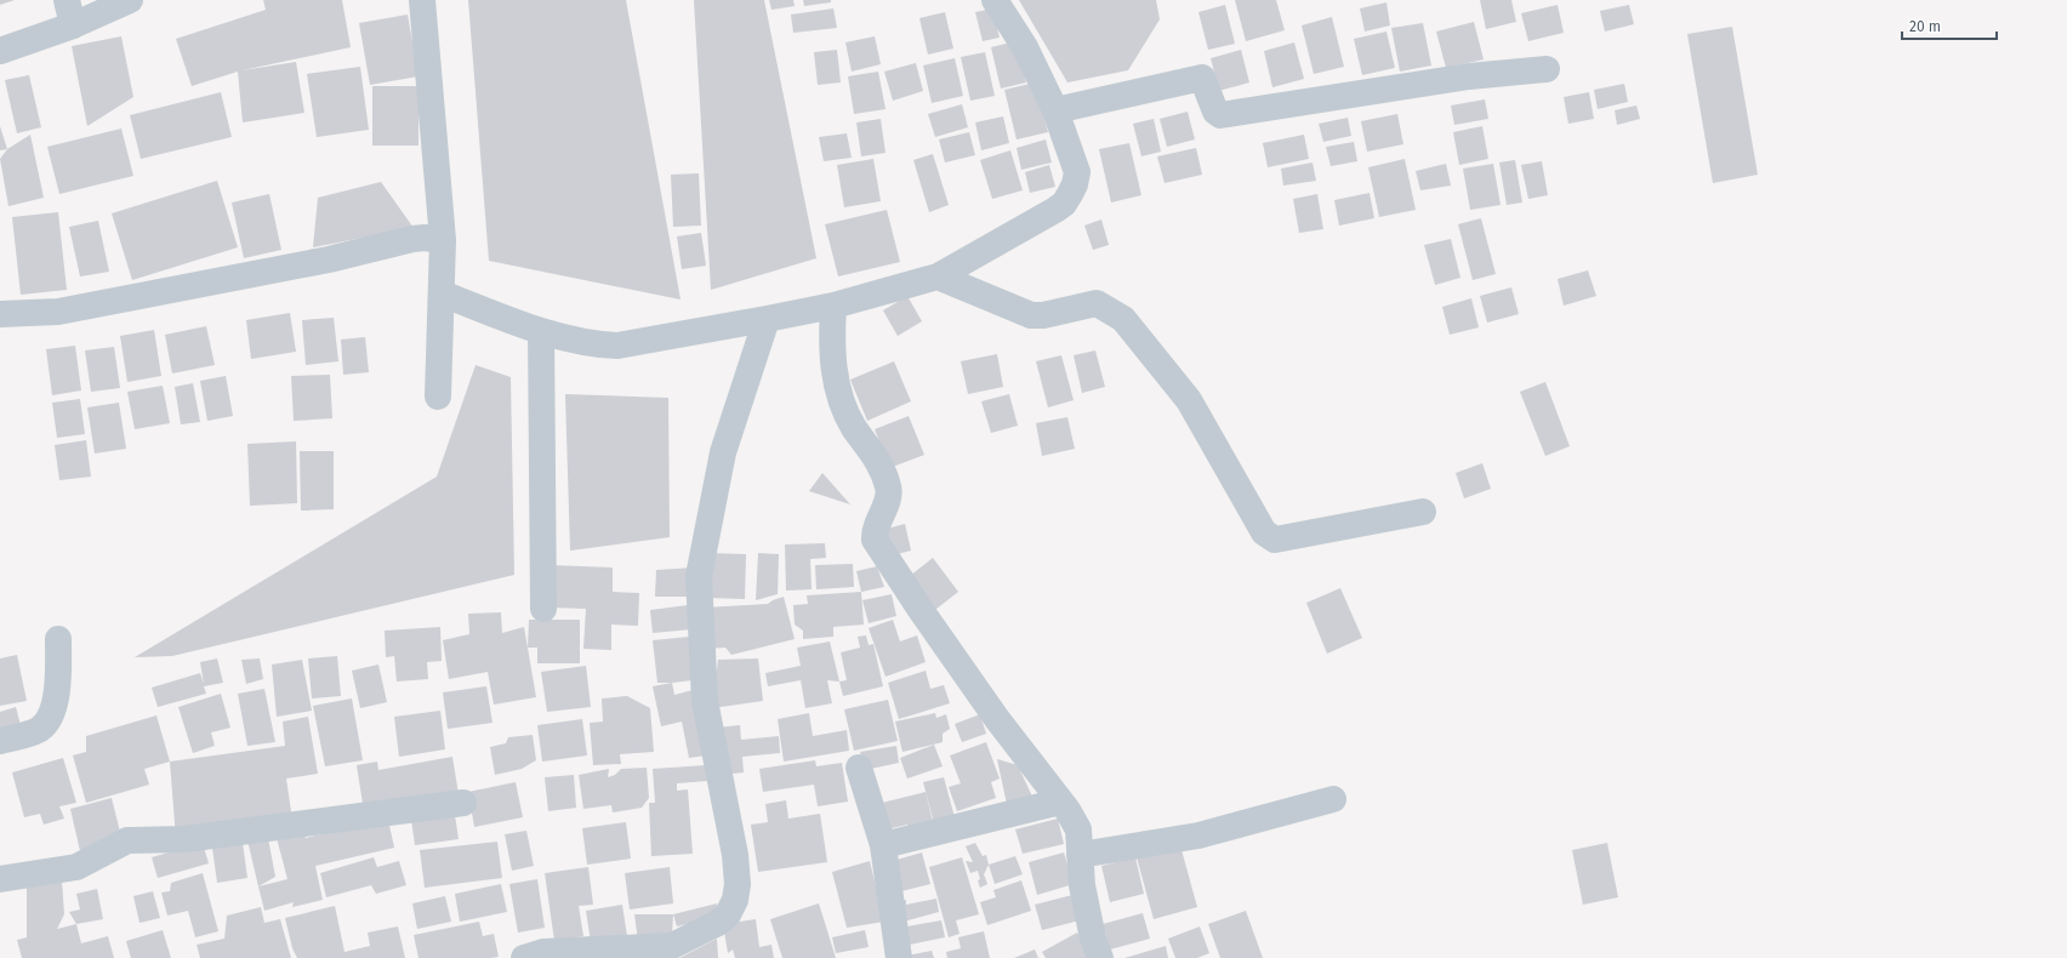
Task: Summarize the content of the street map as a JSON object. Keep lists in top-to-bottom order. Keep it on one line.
{"scale_bar":"20 m"}
